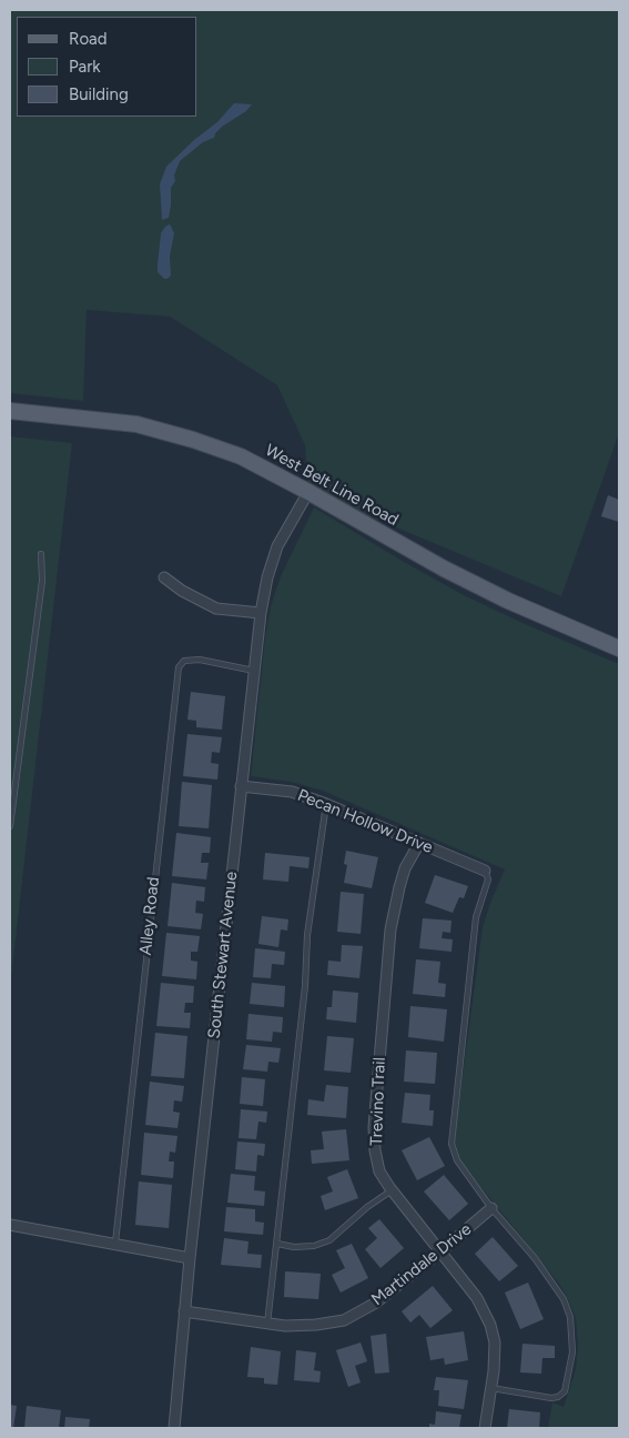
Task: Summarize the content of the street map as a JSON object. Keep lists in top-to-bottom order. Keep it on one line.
{"streets":{"main road":["West Belt Line Road"],"street":["Pecan Hollow Drive","South Stewart Avenue","Trevino Trail","Martindale Drive"],"lane":["Alley Road"]},"crossings":[["West Belt Line Road","South Stewart Avenue"],["Pecan Hollow Drive","South Stewart Avenue"],["Pecan Hollow Drive","Trevino Trail"],["Alley Road","South Stewart Avenue"],["South Stewart Avenue","Martindale Drive"],["Trevino Trail","Martindale Drive"]],"legend":["Road","Park","Building"]}
